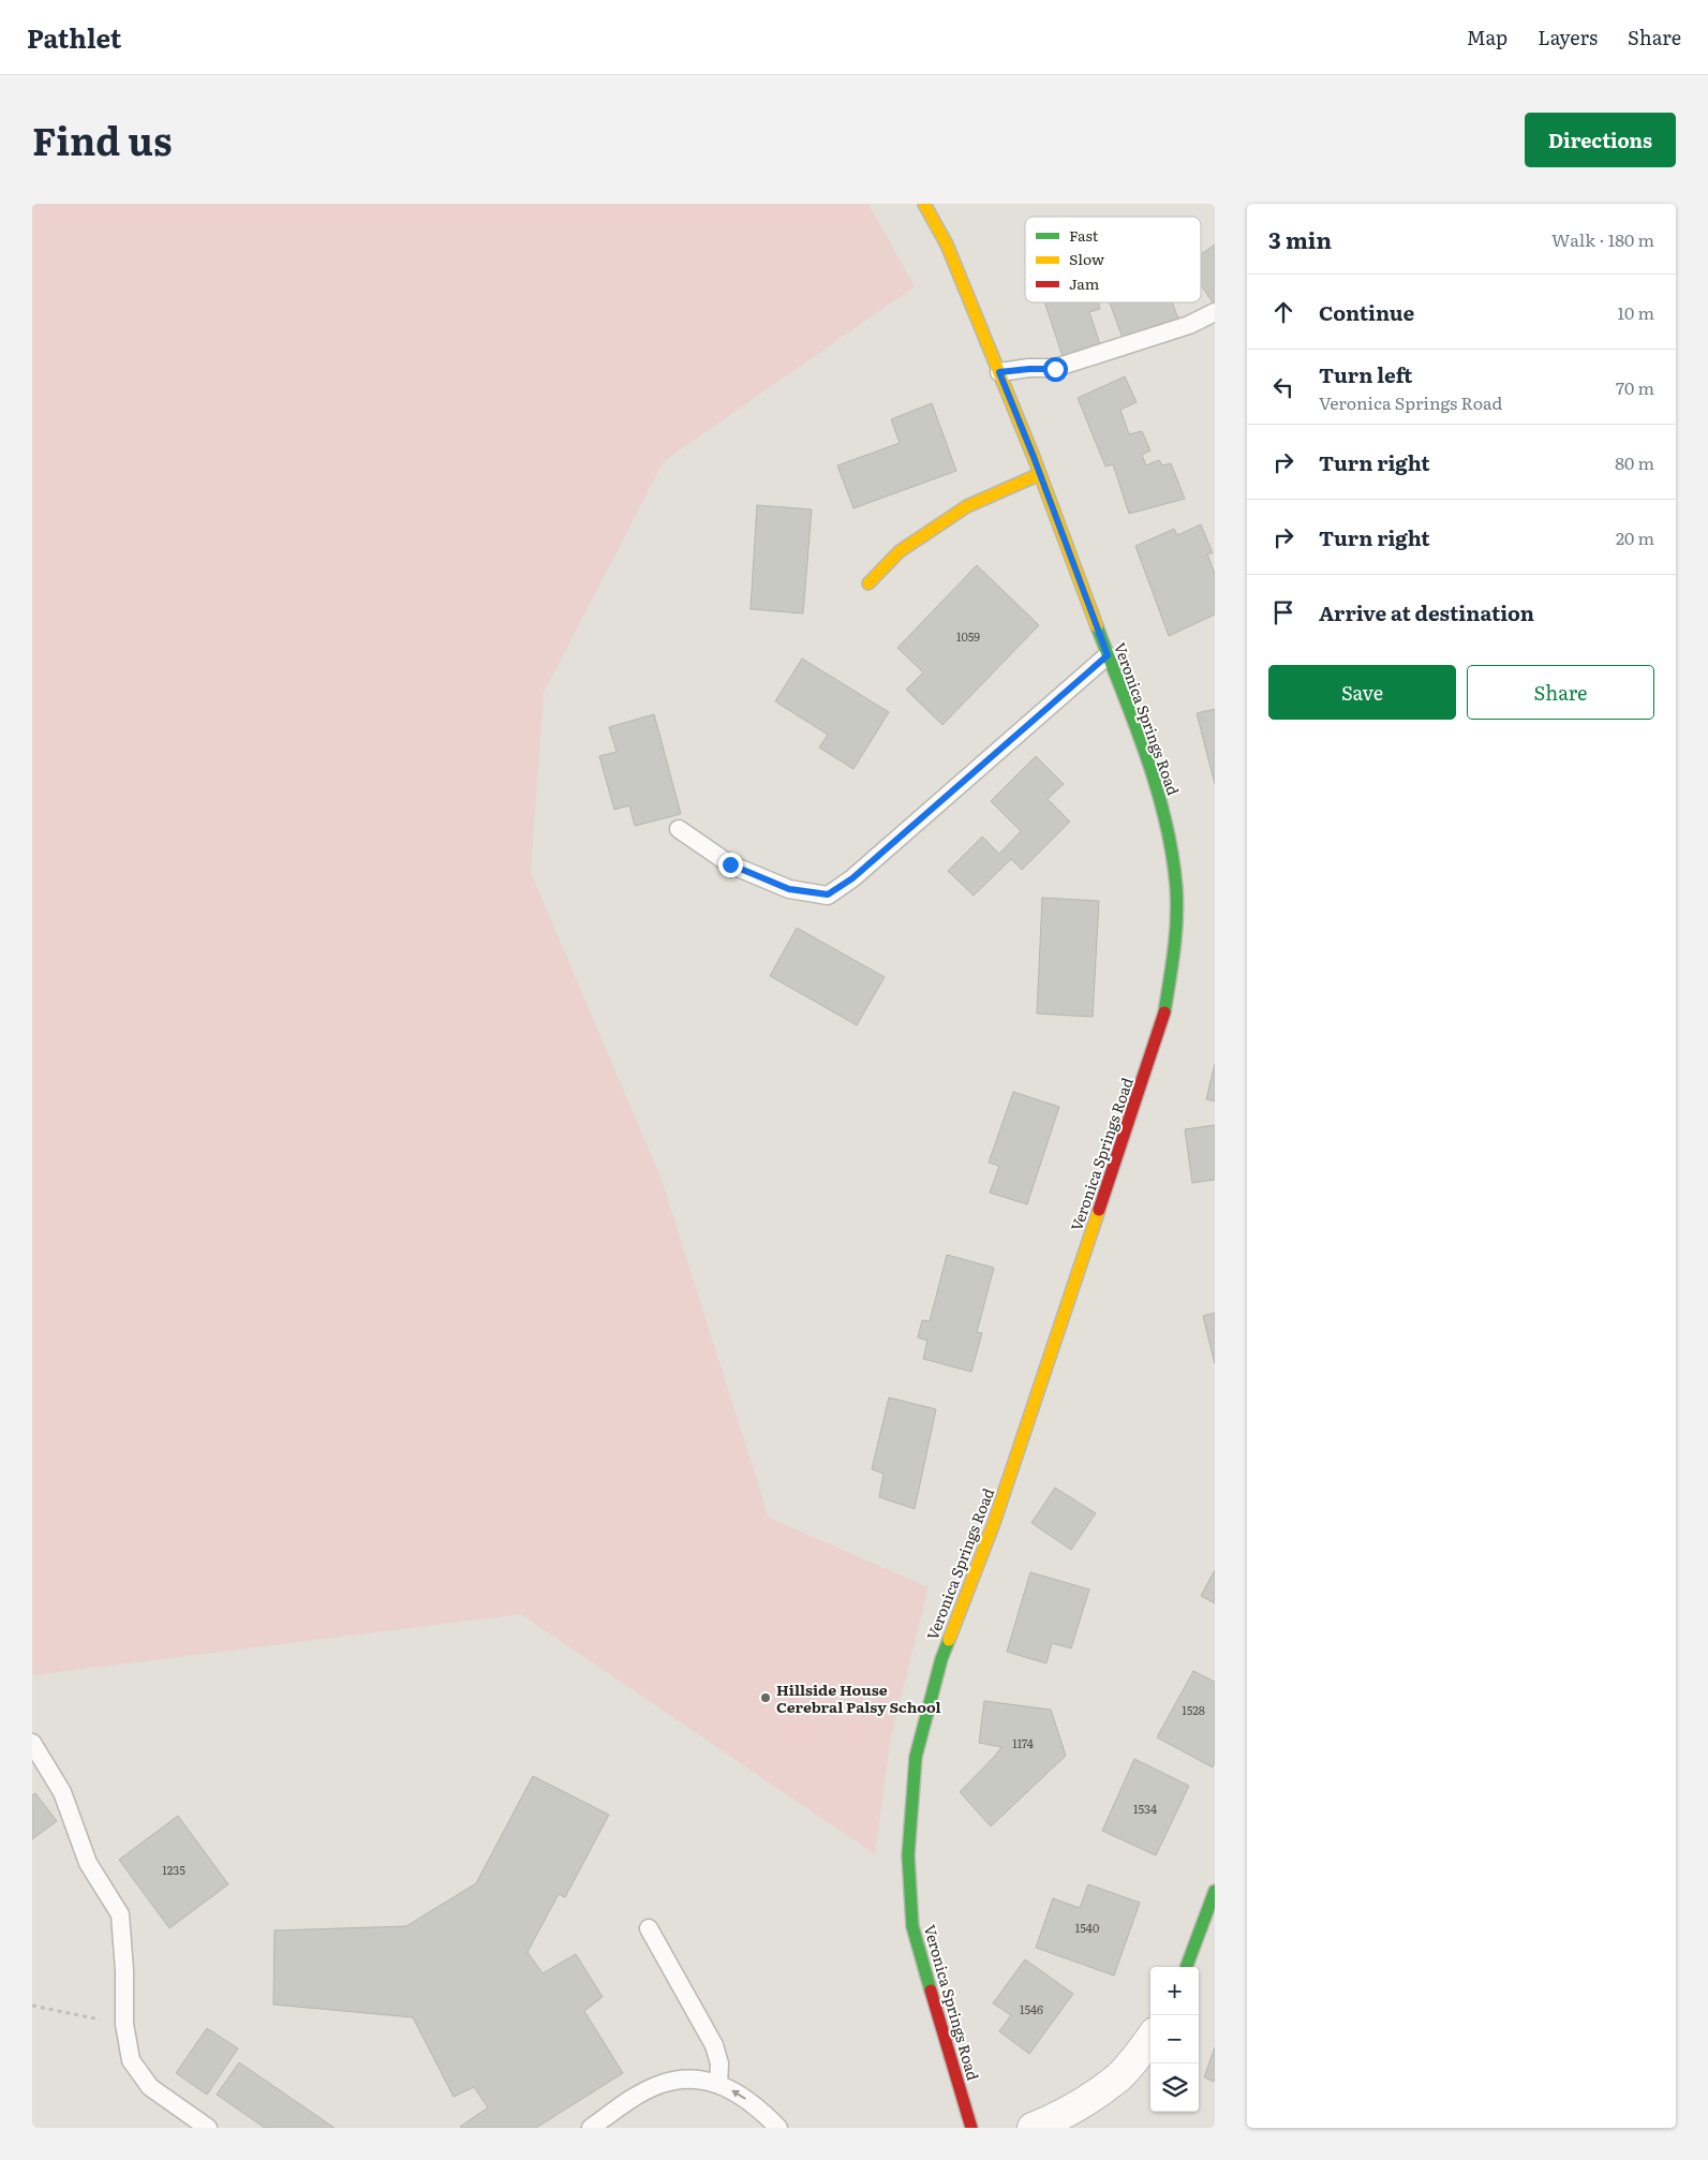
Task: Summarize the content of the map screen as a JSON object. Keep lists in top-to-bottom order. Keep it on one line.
{"streets":{"street":["Veronica Springs Road"]},"places":["Hillside House Cerebral Palsy School"],"house_numbers":["1059","1528","1174","1534","1235","1540","1546"],"legend":["Fast","Slow","Jam"],"page":{"header":"Pathlet","nav":["Map","Layers","Share"],"title":"Find us","buttons":["Directions",["Save","Share"]],"heading":["3 min","Walk · 180 m"],"list":[["Continue","10 m"],["Turn left","Veronica Springs Road","70 m"],["Turn right","80 m"],["Turn right","20 m"],"Arrive at destination"],"map_buttons":["+","−"]}}
